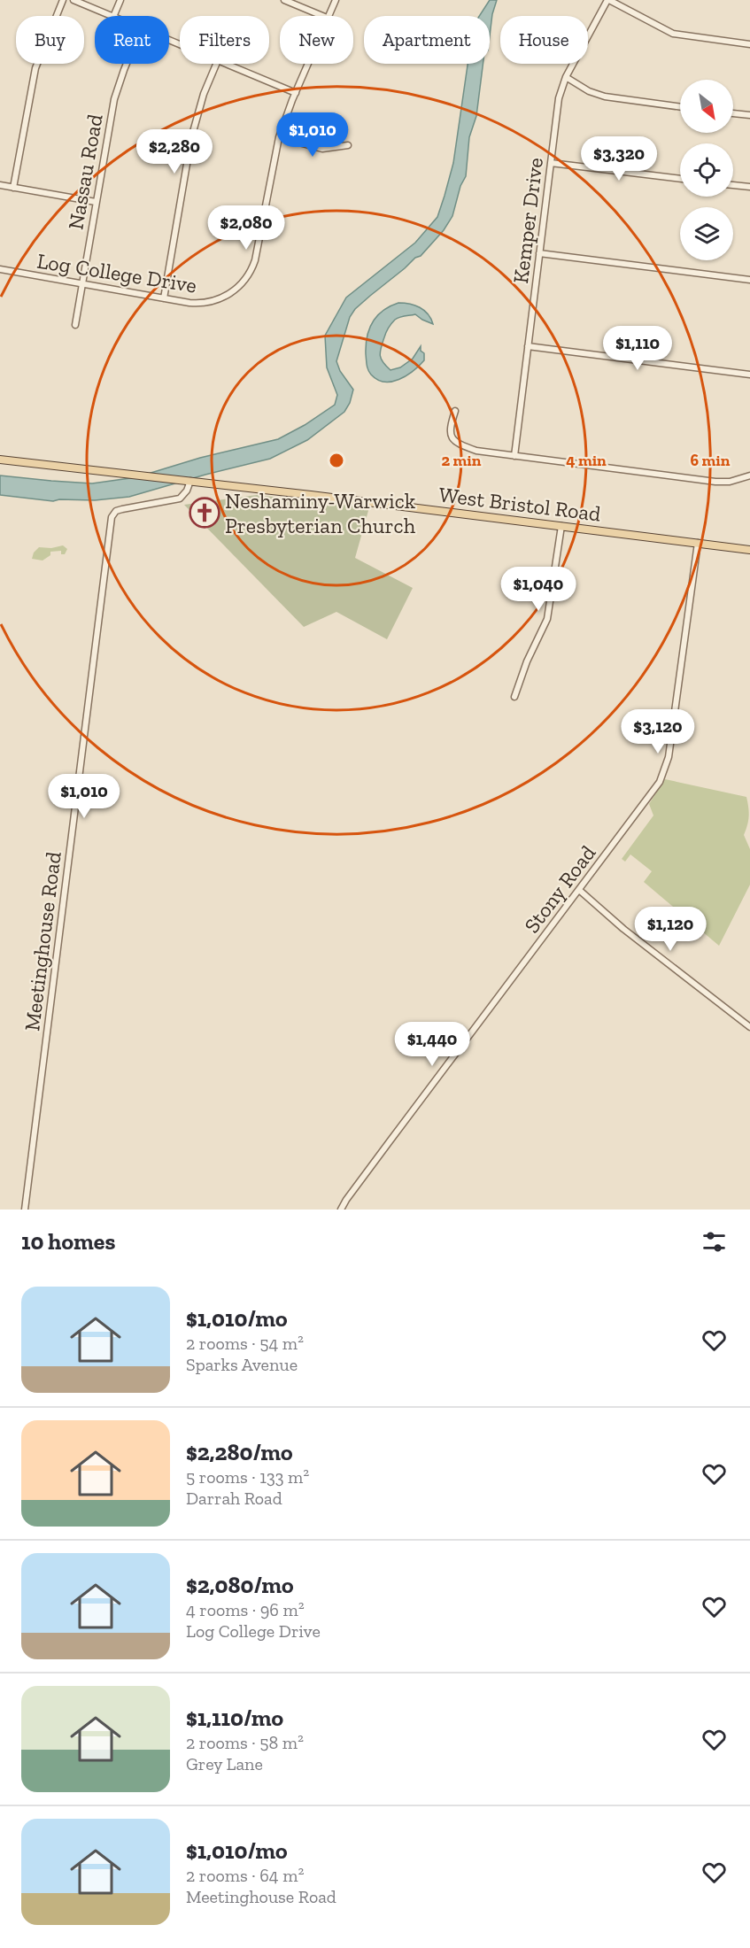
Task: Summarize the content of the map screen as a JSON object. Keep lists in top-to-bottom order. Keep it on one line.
{"streets":{"main road":["West Bristol Road"],"street":["Nassau Road","Kemper Drive","Log College Drive","Stony Road","Meetinghouse Road"]},"crossings":[["Nassau Road","Log College Drive"],["West Bristol Road","Stony Road"],["West Bristol Road","Meetinghouse Road"]],"places":{"church":["Neshaminy-Warwick Presbyterian Church"]},"north":"bottom right","page":{"chip":["Buy","Rent","Filters","New","Apartment","House"],"price":["$1,010","$2,280","$3,320","$2,080","$1,110","$1,040","$3,120","$1,010","$1,120","$1,440"],"heading":"10 homes","list":[{"name":"$1,010/mo","note":"2 rooms · 54 m² · Sparks Avenue"},{"name":"$2,280/mo","note":"5 rooms · 133 m² · Darrah Road"},{"name":"$2,080/mo","note":"4 rooms · 96 m² · Log College Drive"},{"name":"$1,110/mo","note":"2 rooms · 58 m² · Grey Lane"},{"name":"$1,010/mo","note":"2 rooms · 64 m² · Meetinghouse Road"}]},"rings":["2 min","4 min","6 min"]}
